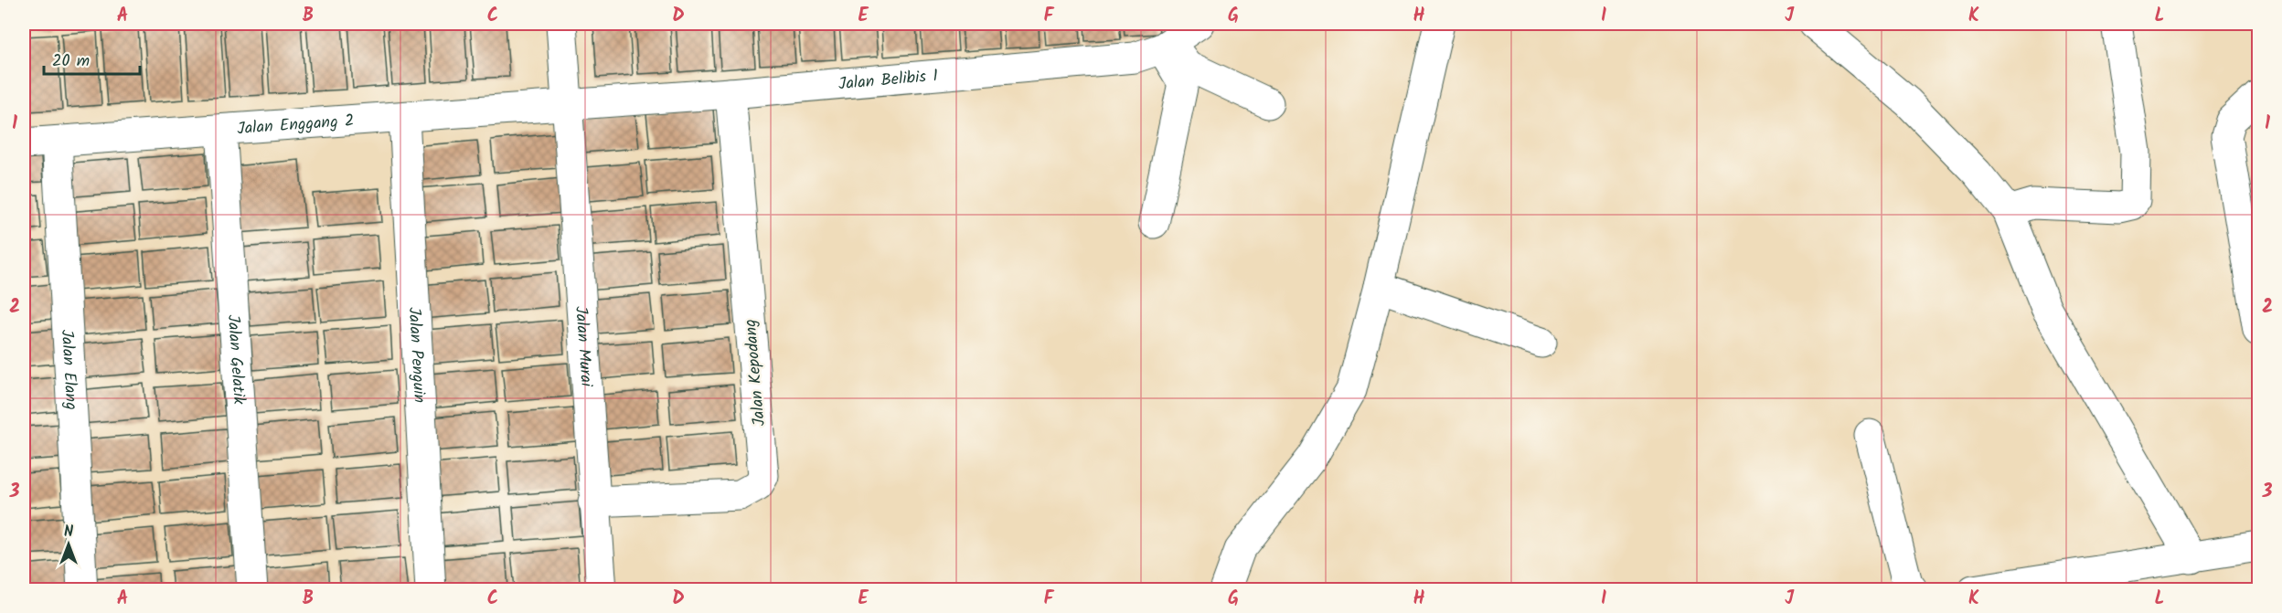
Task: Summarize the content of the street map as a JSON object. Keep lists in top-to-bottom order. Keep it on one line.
{"streets":{"street":["Jalan Belibis 1","Jalan Enggang 2","Jalan Murai","Jalan Penguin","Jalan Gelatik","Jalan Elang","Jalan Kepodang"]},"crossings":[["Jalan Belibis 1","Jalan Enggang 2"],["Jalan Belibis 1","Jalan Murai"],["Jalan Belibis 1","Jalan Kepodang"],["Jalan Enggang 2","Jalan Murai"],["Jalan Enggang 2","Jalan Penguin"],["Jalan Enggang 2","Jalan Gelatik"],["Jalan Enggang 2","Jalan Elang"],["Jalan Murai","Jalan Kepodang"]],"scale_bar":"20 m","north":"top","grid":{"columns":["A","B","C","D","E","F","G","H","I","J","K","L"],"rows":["1","2","3"]}}
